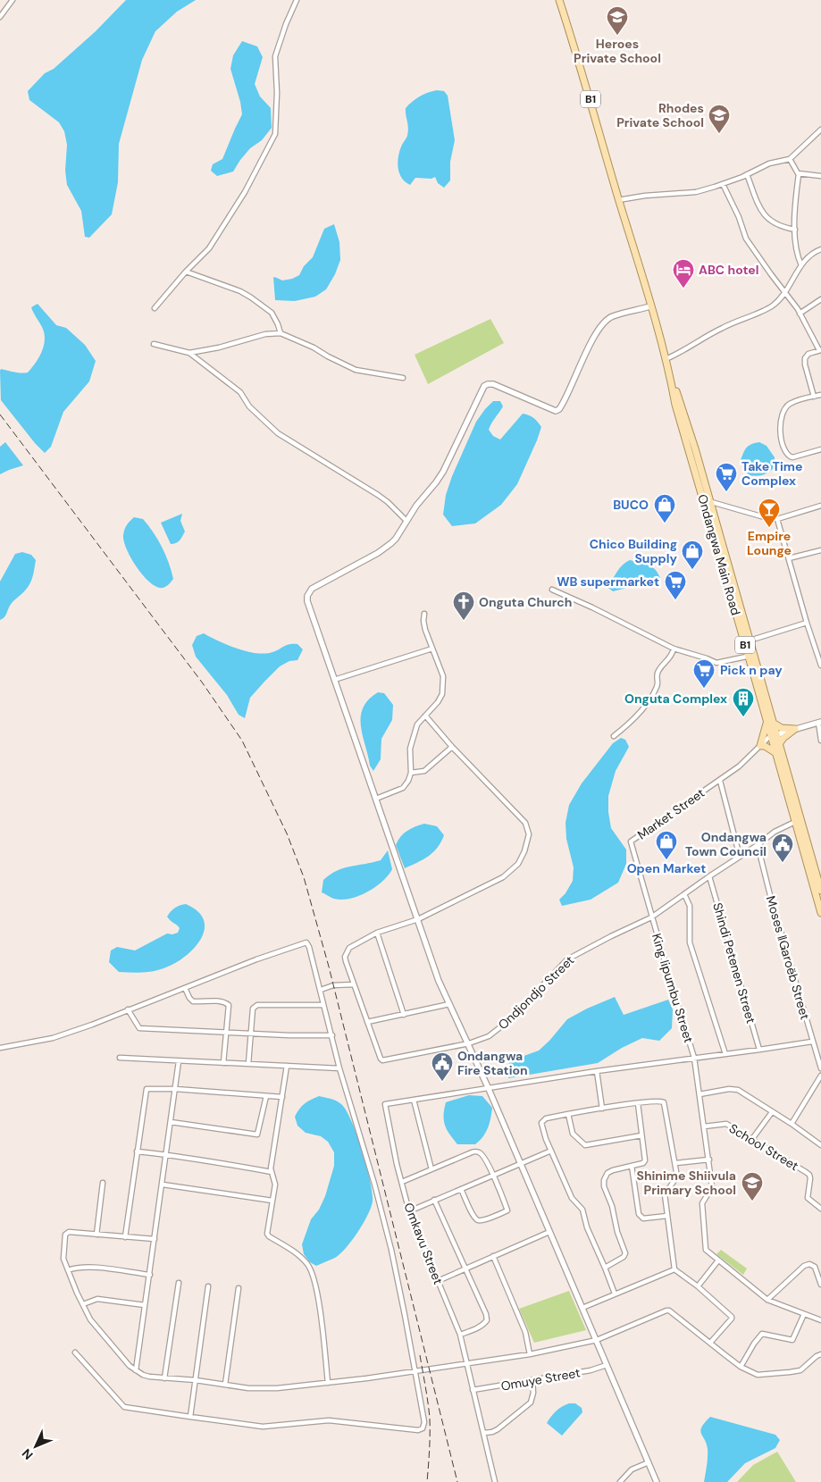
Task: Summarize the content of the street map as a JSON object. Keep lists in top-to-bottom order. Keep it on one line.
{"streets":{"main road":["B1","Ondangwa Main Road"],"street":["Market Street","Moses ǁGaroëb Street","Shindi Petenen Street","King Iipumbu Street","Ondjondjo Street","School Street","Omkavu Street","Omuye Street"]},"crossings":[["B1","Ondangwa Main Road"],["Ondangwa Main Road","Market Street"],["Ondangwa Main Road","Ondjondjo Street"],["Market Street","King Iipumbu Street"],["Market Street","Ondjondjo Street"],["Moses ǁGaroëb Street","Ondjondjo Street"],["Moses ǁGaroëb Street","Omkavu Street"],["Shindi Petenen Street","Ondjondjo Street"],["Shindi Petenen Street","Omkavu Street"],["King Iipumbu Street","Ondjondjo Street"],["King Iipumbu Street","School Street"],["King Iipumbu Street","Omkavu Street"],["Omkavu Street","Omuye Street"]],"places":{"school or university":["Heroes Private School","Rhodes Private School","Shinime Shiivula Primary School"],"hotel":["ABC hotel"],"supermarket":["Take Time Complex","WB supermarket","Pick n pay"],"shop":["BUCO","Chico Building Supply","Open Market"],"bar":["Empire Lounge"],"church":["Onguta Church"],"building":["Onguta Complex"],"public building":["Ondangwa Town Council","Ondangwa Fire Station"]},"north":"bottom left"}
